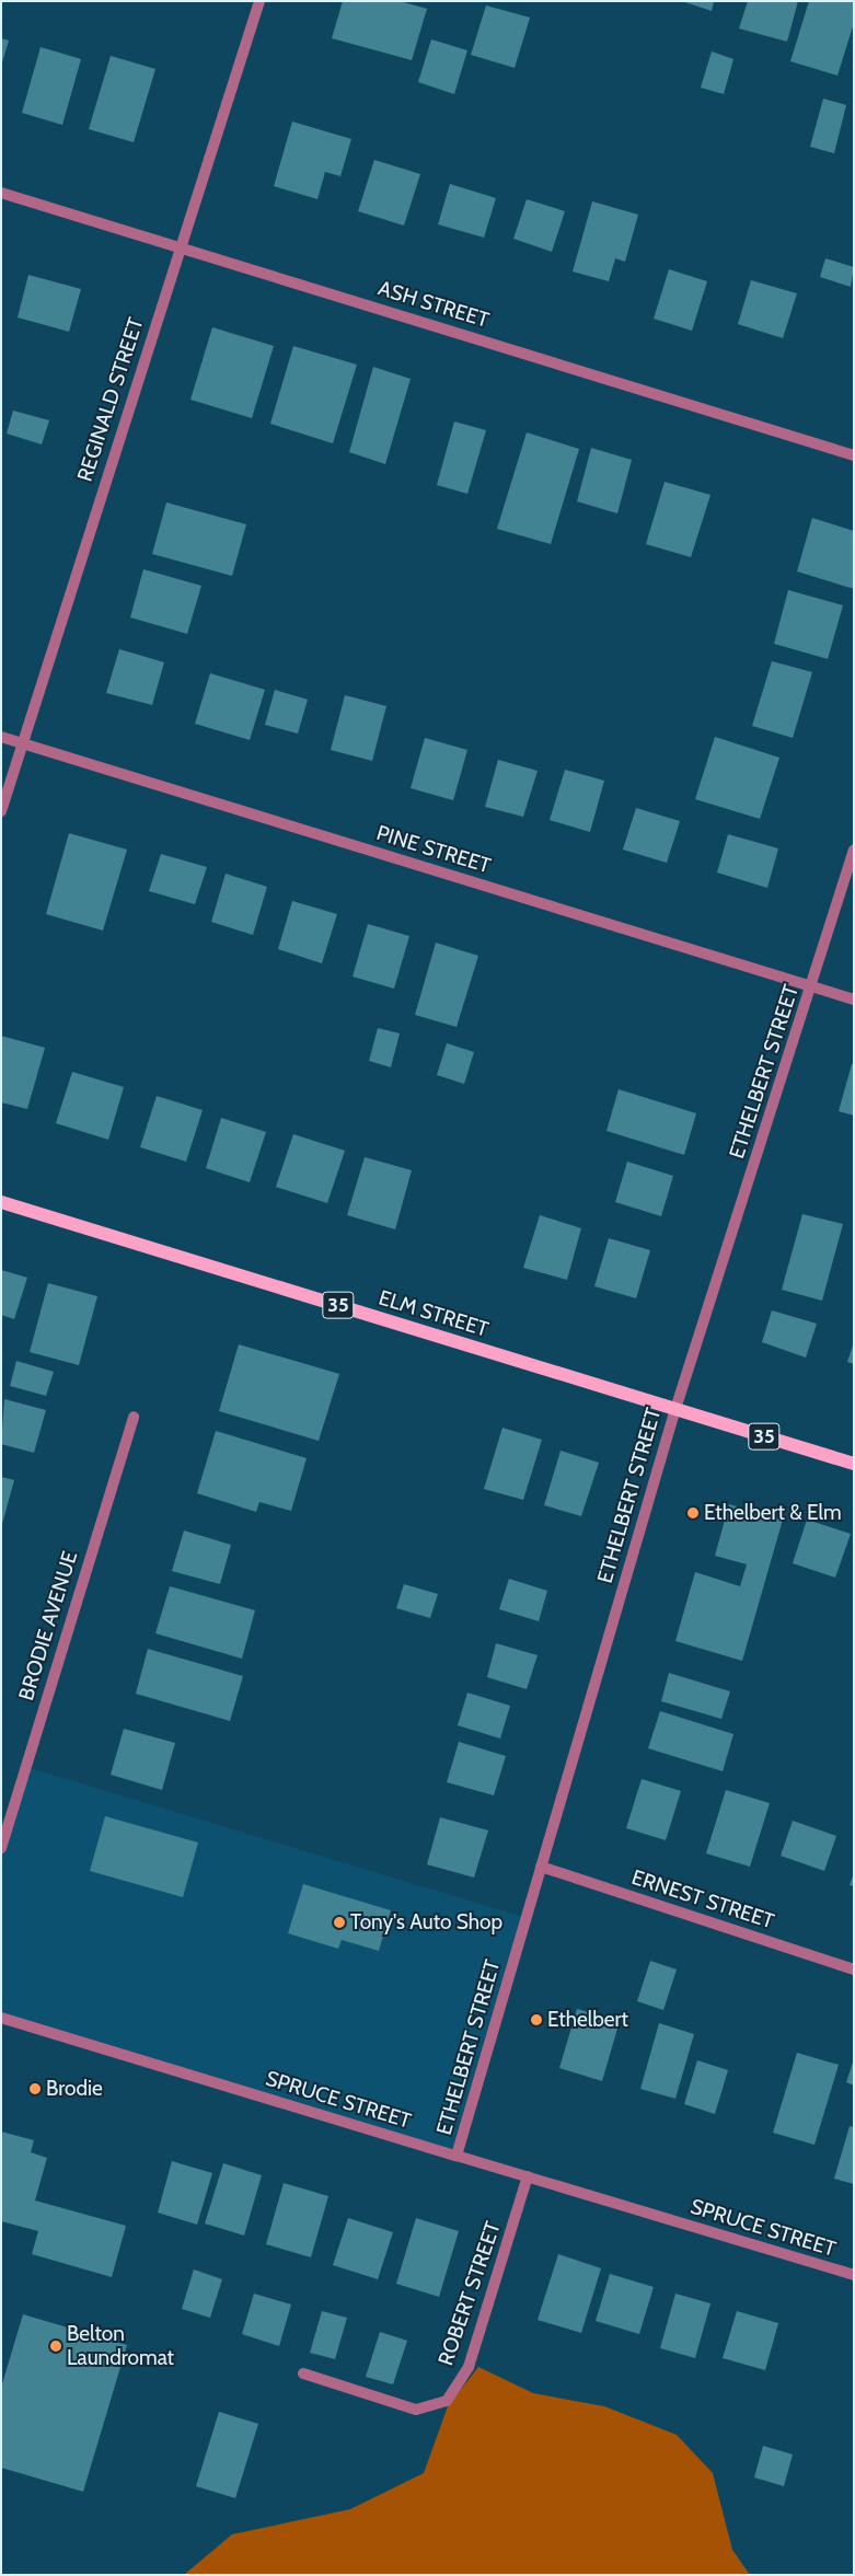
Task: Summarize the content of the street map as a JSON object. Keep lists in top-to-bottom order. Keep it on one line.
{"streets":{"main road":["35","ELM STREET"],"street":["ASH STREET","REGINALD STREET","PINE STREET","ETHELBERT STREET","BRODIE AVENUE","ERNEST STREET","SPRUCE STREET","ROBERT STREET"]},"crossings":[["ASH STREET","REGINALD STREET"],["REGINALD STREET","PINE STREET"],["PINE STREET","ETHELBERT STREET"],["ETHELBERT STREET","ELM STREET"],["ETHELBERT STREET","ERNEST STREET"],["ETHELBERT STREET","SPRUCE STREET"],["SPRUCE STREET","ROBERT STREET"]],"places":["Ethelbert & Elm","Tony's Auto Shop","Ethelbert","Brodie","Belton Laundromat"]}
